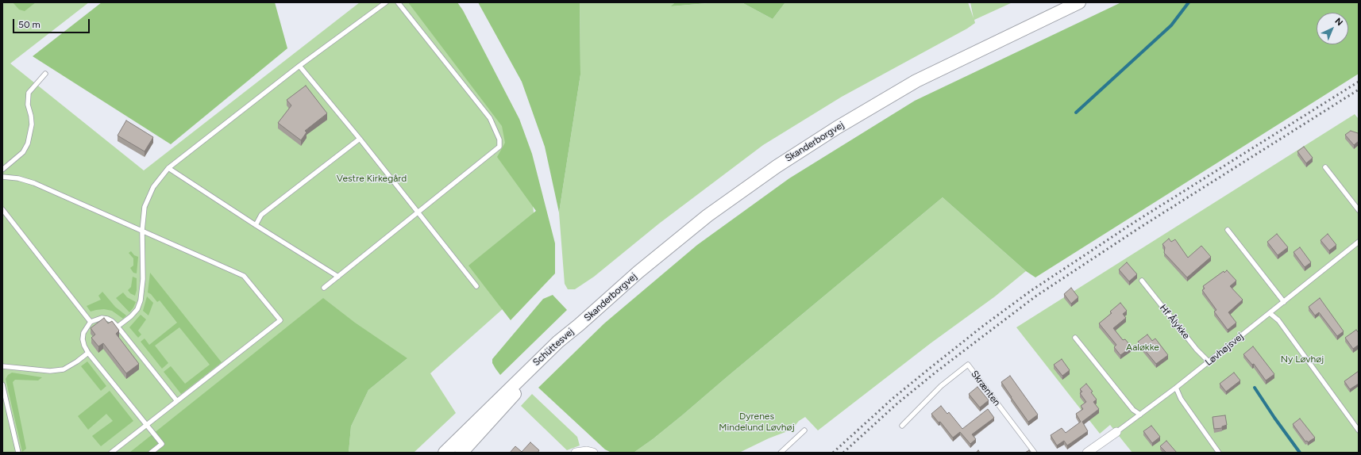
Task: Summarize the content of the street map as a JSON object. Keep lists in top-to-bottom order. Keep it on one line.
{"streets":{"main road":["Skanderborgvej","Schüttesvej"],"street":["Løvhøjsvej"],"lane":["Hf Ålykke","Skrænten"]},"crossings":[["Skanderborgvej","Schüttesvej"],["Hf Ålykke","Løvhøjsvej"]],"parks":["Vestre Kirkegård","Aaløkke","Ny Løvhøj","Dyrenes Mindelund Løvhøj"],"scale_bar":"50 m","north":"top right"}
